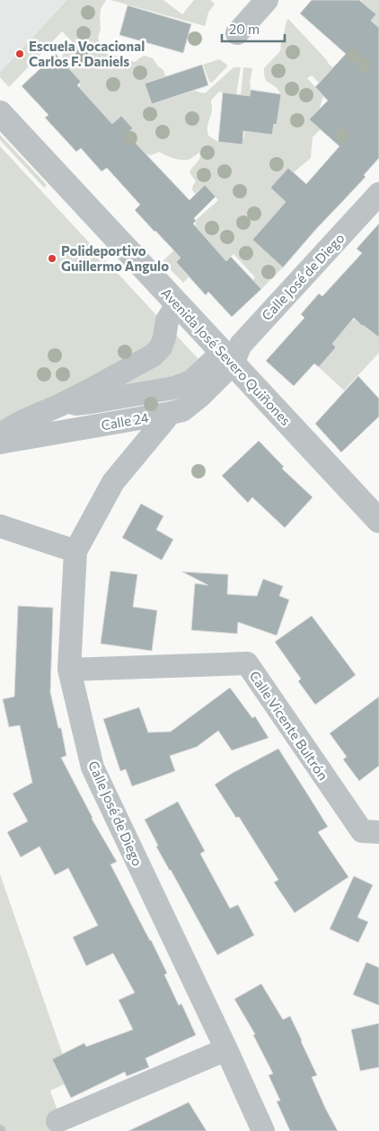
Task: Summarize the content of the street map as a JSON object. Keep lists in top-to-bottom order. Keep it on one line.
{"streets":{"street":["Calle José de Diego","Avenida José Severo Quiñones","Calle 24","Calle Vicente Bultrón"]},"crossings":[["Calle José de Diego","Avenida José Severo Quiñones"],["Calle José de Diego","Calle 24"],["Calle José de Diego","Calle Vicente Bultrón"],["Avenida José Severo Quiñones","Calle 24"]],"places":["Escuela Vocacional Carlos F. Daniels","Polideportivo Guillermo Angulo"],"scale_bar":"20 m"}
